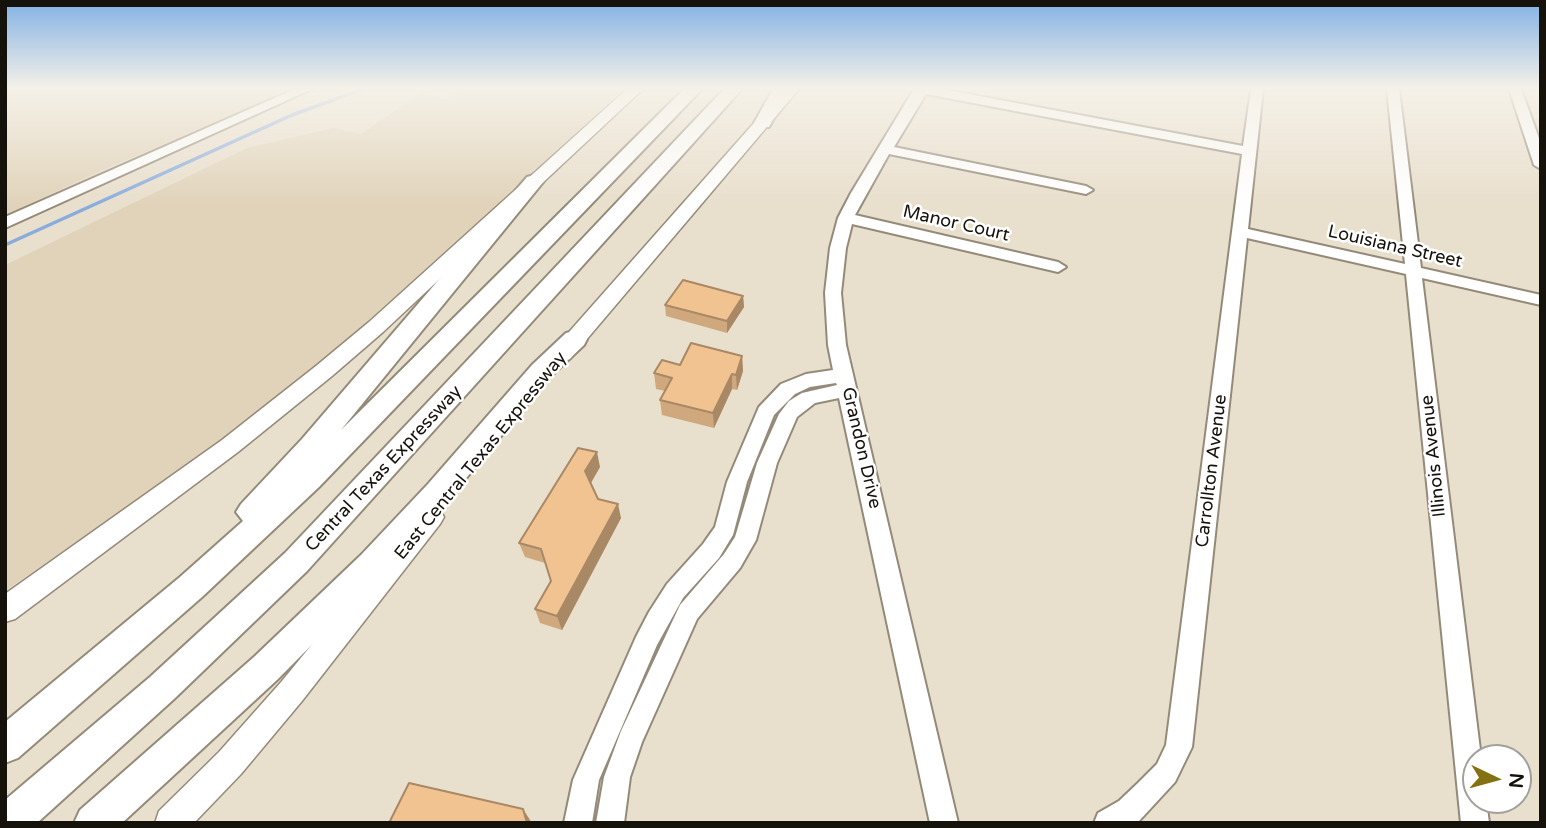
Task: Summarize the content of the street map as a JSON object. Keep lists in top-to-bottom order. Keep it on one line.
{"streets":{"highway":["Central Texas Expressway"],"main road":["East Central Texas Expressway"],"street":["Manor Court","Louisiana Street","Grandon Drive","Illinois Avenue","Carrollton Avenue"]},"crossings":[["Manor Court","Grandon Drive"],["Louisiana Street","Illinois Avenue"],["Louisiana Street","Carrollton Avenue"]],"north":"right"}
